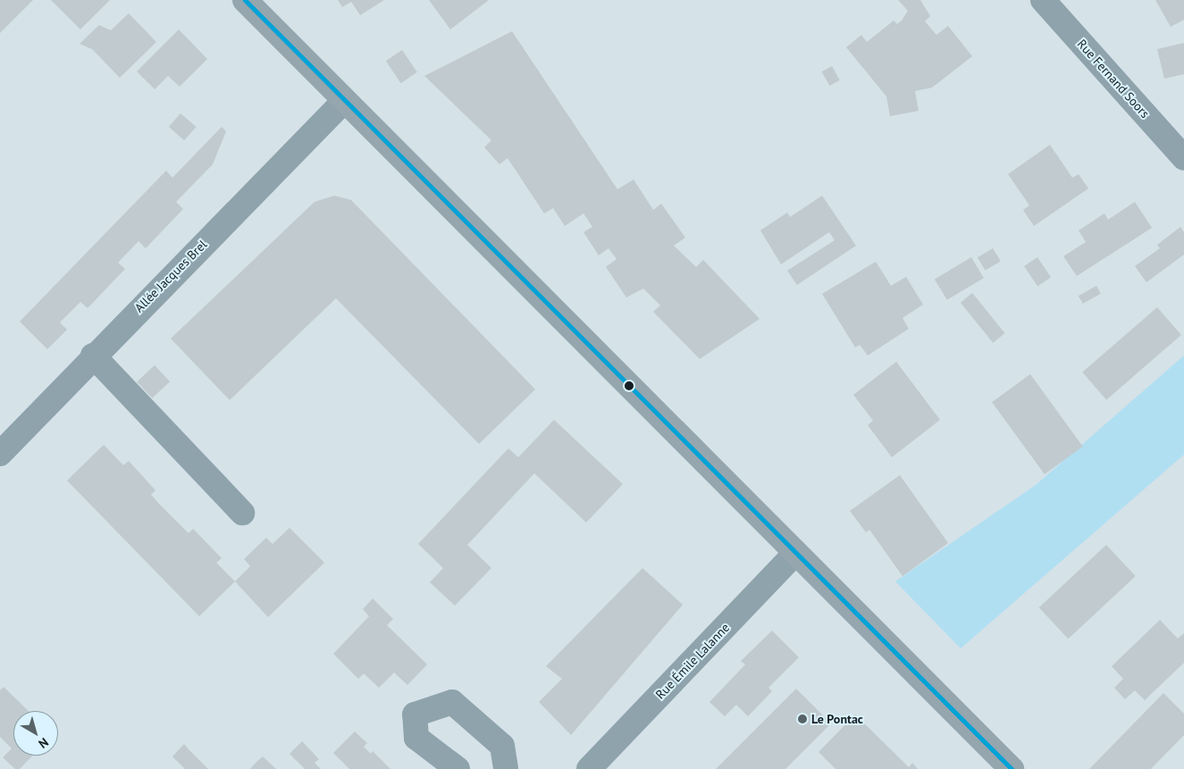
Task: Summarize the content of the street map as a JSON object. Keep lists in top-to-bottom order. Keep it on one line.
{"streets":{"street":["Rue Fernand Soors","Allée Jacques Brel","Rue Émile Lalanne"]},"places":["Le Pontac"],"north":"bottom right"}
